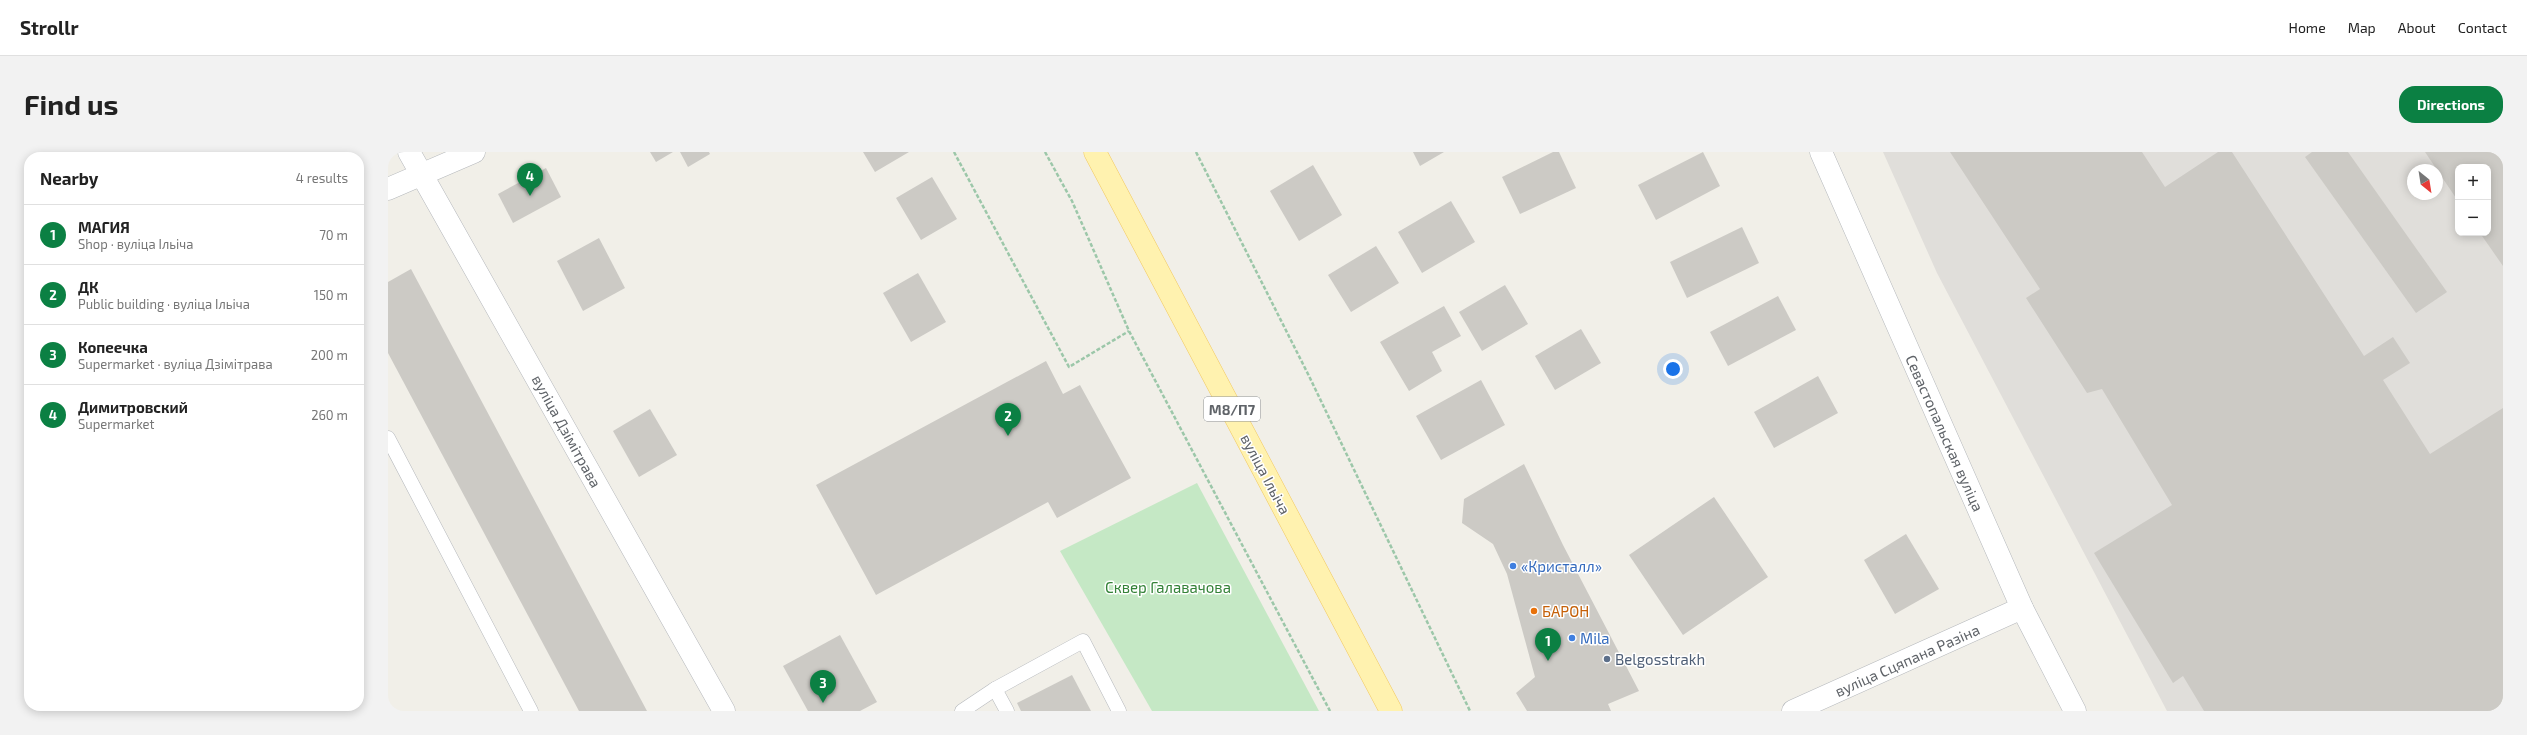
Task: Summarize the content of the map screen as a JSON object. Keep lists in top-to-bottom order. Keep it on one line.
{"streets":{"main road":["М8/П7","вуліца Ільіча"],"street":["вуліца Дзімітрава","Севастопальская вуліца","вуліца Сцяпана Разіна"]},"crossings":[["Севастопальская вуліца","вуліца Сцяпана Разіна"]],"parks":["Сквер Галавачова"],"places":["«Кристалл»","БАРОН","Mila","Belgosstrakh"],"north":"bottom right","page":{"header":"Strollr","nav":["Home","Map","About","Contact"],"buttons":"Directions","title":"Find us","heading":["Nearby","4 results"],"pins":["4","2","1","3"],"map_buttons":["+","−"],"list":[{"mark":"1","name":"МАГИЯ","note":"Shop · вуліца Ільіча","value":"70 m"},{"mark":"2","name":"ДК","note":"Public building · вуліца Ільіча","value":"150 m"},{"mark":"3","name":"Копеечка","note":"Supermarket · вуліца Дзімітрава","value":"200 m"},{"mark":"4","name":"Димитровский","note":"Supermarket","value":"260 m"}]}}
